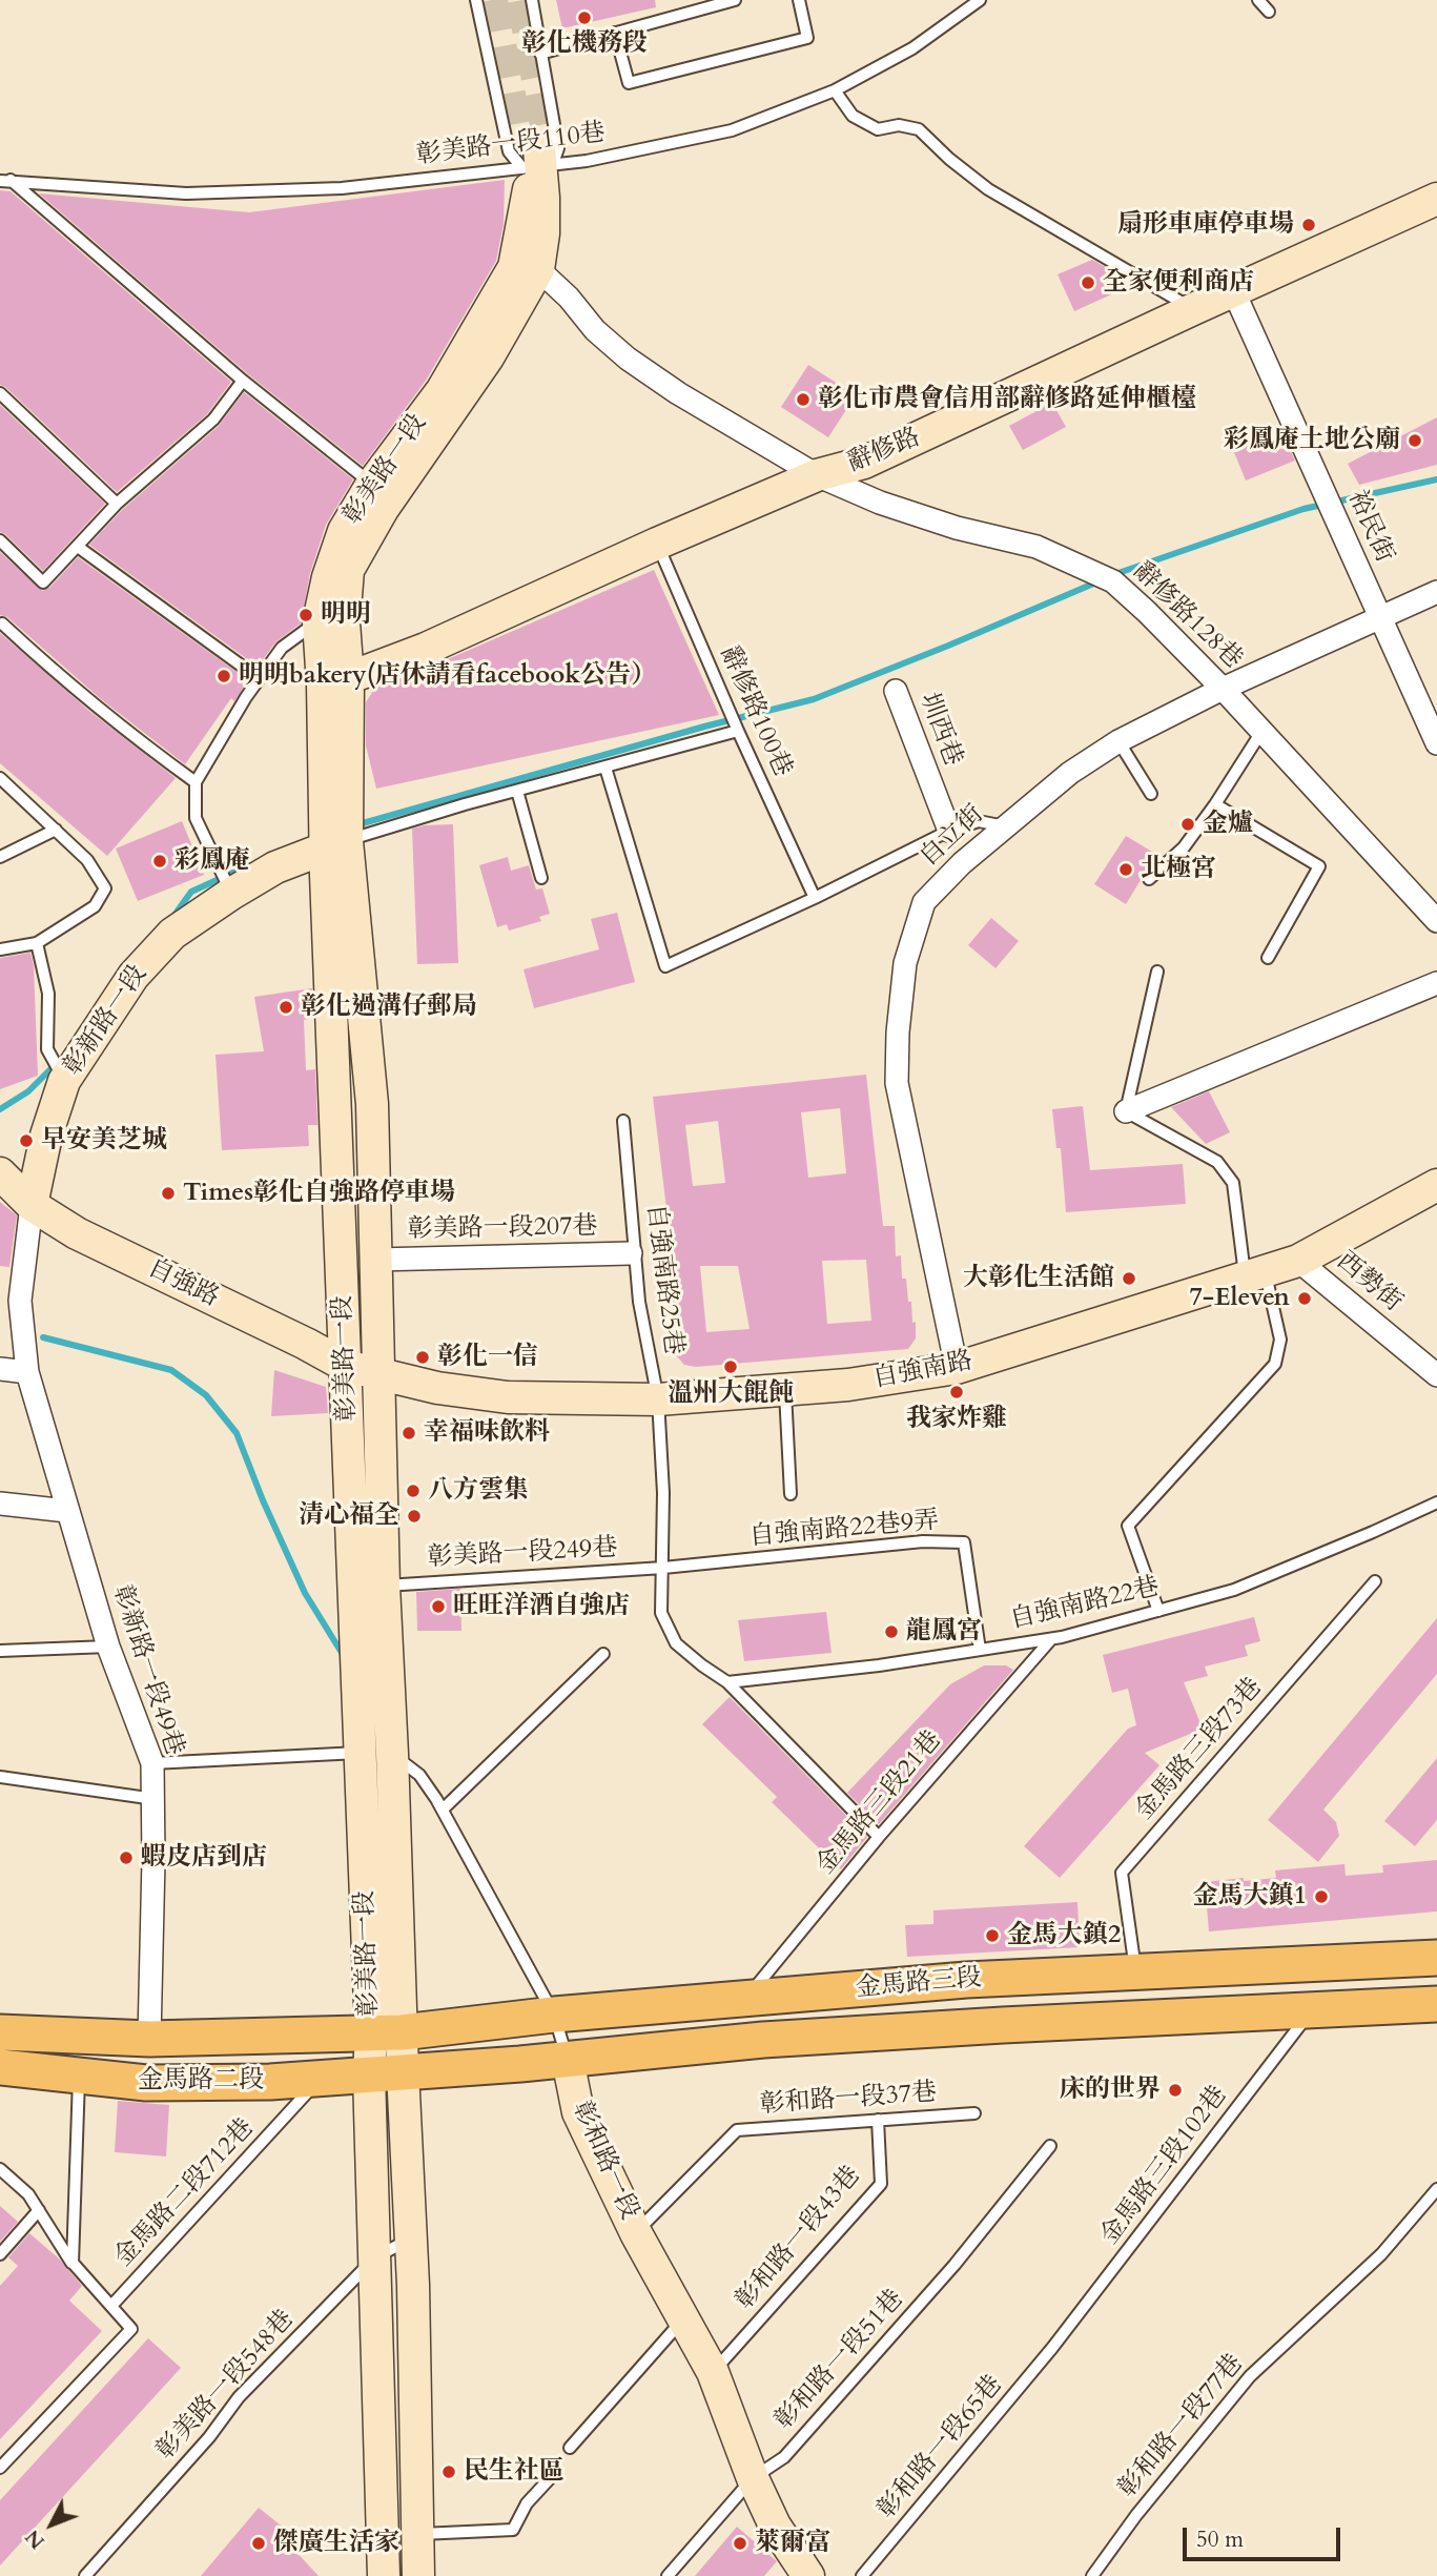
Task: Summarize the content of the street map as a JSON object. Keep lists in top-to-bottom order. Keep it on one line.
{"streets":{"main road":["金馬路三段","金馬路二段"],"street":["辭修路","彰美路一段","裕民街","辭修路128巷","圳西巷","自立街","彰新路一段","彰美路一段207巷","西勢街","自強路","自強南路","彰新路一段49巷","彰和路一段"],"lane":["彰美路一段110巷","辭修路100巷","自強南路25巷","自強南路22巷9弄","彰美路一段249巷","自強南路22巷","金馬路三段73巷","金馬路三段21巷","彰和路一段37巷","金馬路三段102巷","金馬路二段712巷","彰和路一段43巷","彰和路一段51巷","彰美路一段548巷","彰和路一段77巷","彰和路一段65巷"]},"crossings":[["彰美路一段110巷","彰美路一段"],["辭修路","彰美路一段"],["辭修路","裕民街"],["辭修路","辭修路128巷"],["辭修路","辭修路100巷"],["彰美路一段","辭修路128巷"],["彰美路一段","彰新路一段"],["彰美路一段","彰美路一段207巷"],["彰美路一段","自強路"],["彰美路一段","自強南路"],["彰美路一段","彰美路一段249巷"],["彰美路一段","金馬路三段"],["彰美路一段","金馬路二段"],["彰美路一段","彰和路一段"],["彰美路一段","彰美路一段548巷"],["裕民街","自立街"],["辭修路128巷","自立街"],["自立街","自強南路"],["彰新路一段","自強路"],["彰新路一段","彰新路一段49巷"],["自強南路25巷","自強南路"],["西勢街","自強南路"],["自強路","自強南路"],["自強南路22巷9弄","彰美路一段249巷"],["自強南路22巷9弄","自強南路22巷"],["自強南路22巷","金馬路三段21巷"],["彰新路一段49巷","金馬路二段"],["金馬路三段73巷","金馬路三段"],["金馬路三段21巷","金馬路三段"],["金馬路三段","金馬路二段"],["金馬路三段","彰和路一段"],["金馬路三段","金馬路三段102巷"],["金馬路二段","金馬路二段712巷"],["彰和路一段37巷","彰和路一段"],["彰和路一段37巷","彰和路一段43巷"],["彰和路一段","彰和路一段43巷"],["彰和路一段","彰和路一段51巷"],["金馬路三段102巷","彰和路一段65巷"]],"places":["彰化機務段","扇形車庫停車場","全家便利商店","彰化市農會信用部辭修路延伸櫃檯","彩鳳庵土地公廟","明明","明明bakery(店休請看facebook公告）","金爐","彩鳳庵","北極宮","彰化過溝仔郵局","早安美芝城","Times彰化自強路停車場","大彰化生活館","7-Eleven","彰化一信","溫州大餛飩","我家炸雞","幸福味飲料","八方雲集","清心福全","旺旺洋酒自強店","龍鳳宮","蝦皮店到店","金馬大鎮1","金馬大鎮2","床的世界","民生社區","傑廣生活家","萊爾富"],"scale_bar":"50 m","north":"bottom left"}
